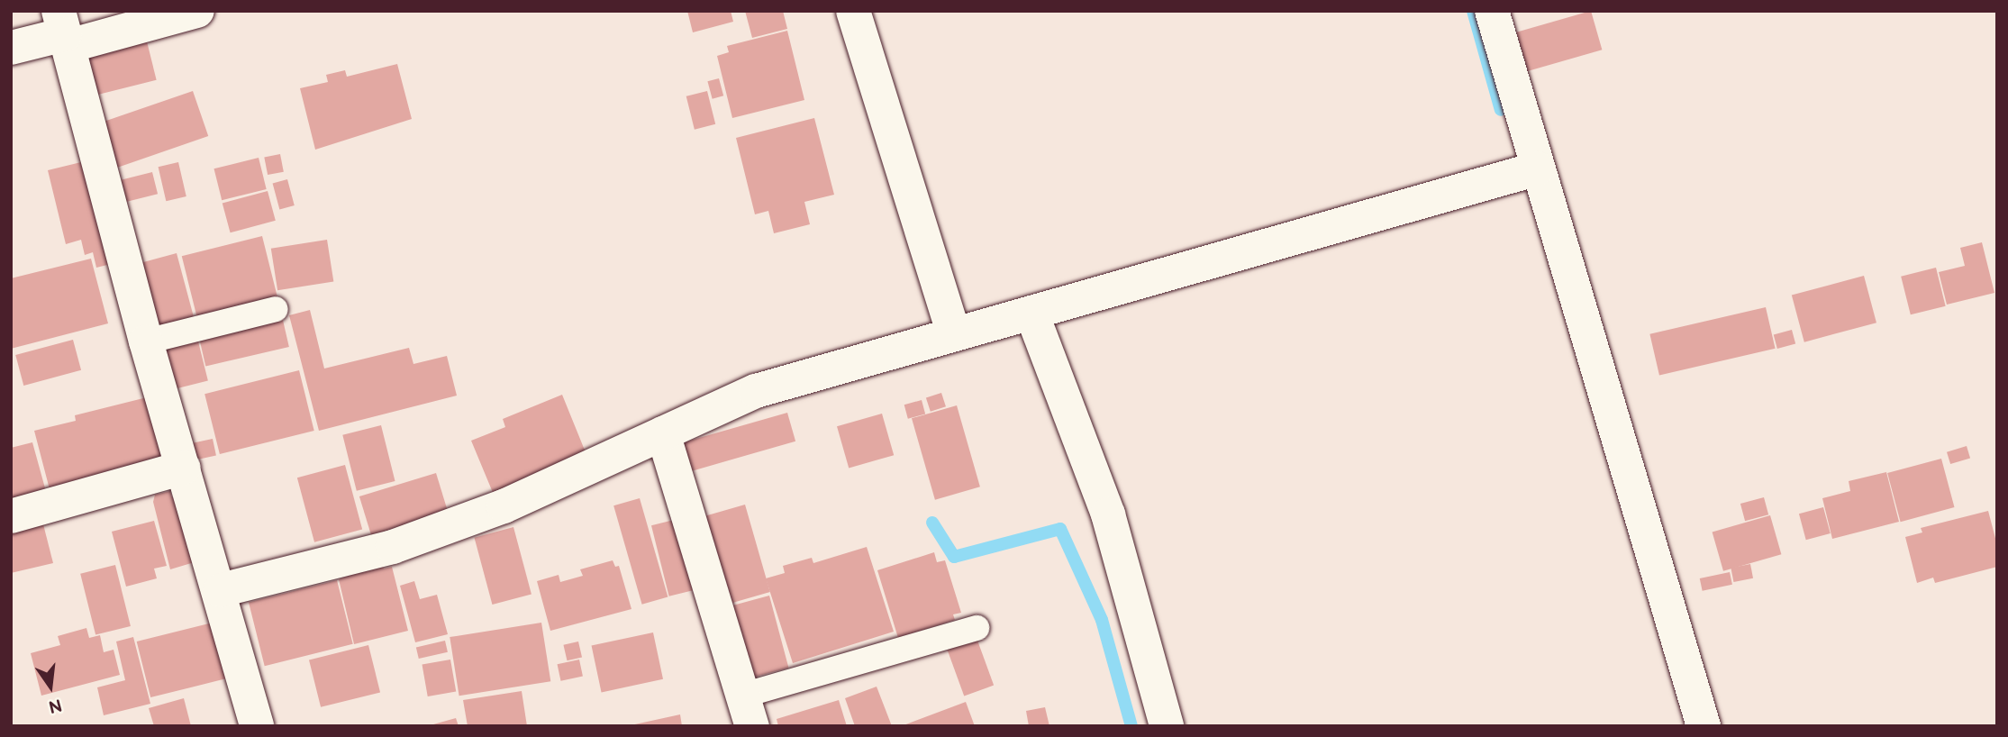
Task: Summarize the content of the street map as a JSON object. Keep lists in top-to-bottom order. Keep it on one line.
{"north":"bottom"}
